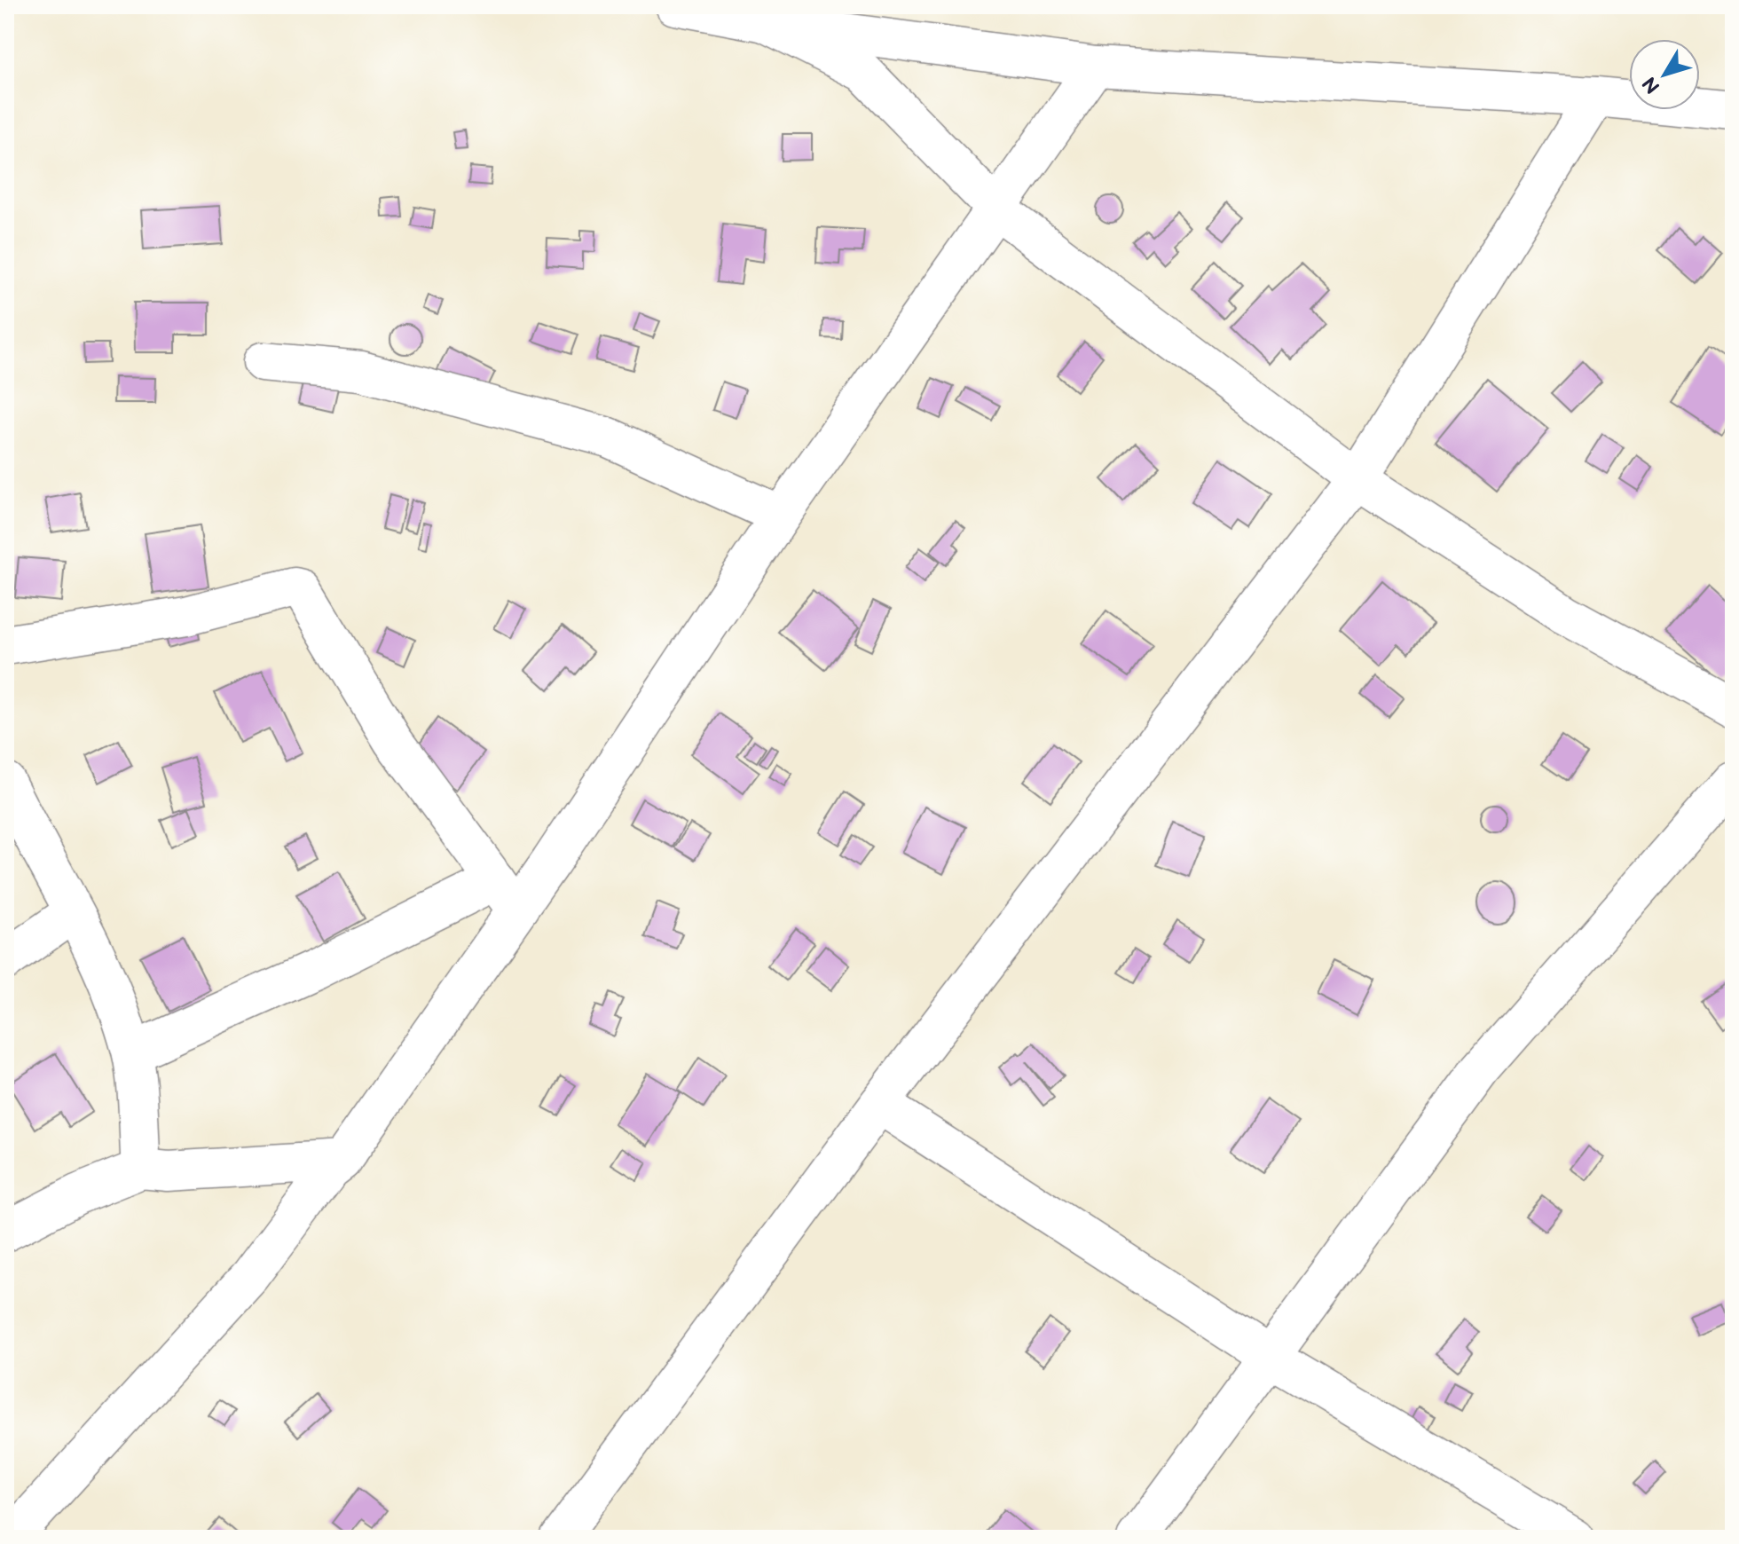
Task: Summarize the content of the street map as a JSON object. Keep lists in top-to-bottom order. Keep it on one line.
{"north":"bottom left"}
